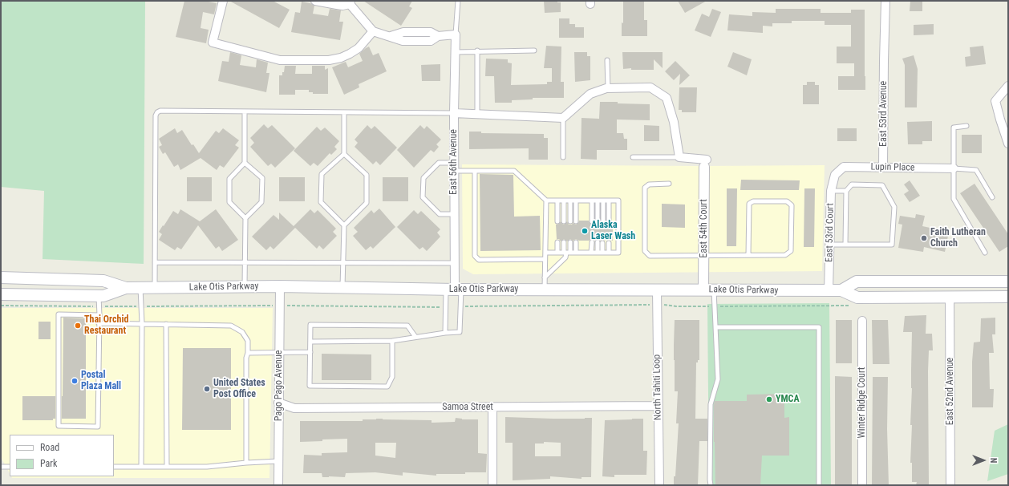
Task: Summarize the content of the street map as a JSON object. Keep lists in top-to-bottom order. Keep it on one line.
{"streets":{"main road":["Lake Otis Parkway"],"street":["East 53rd Avenue","East 56th Avenue","Lupin Place","East 54th Court","East 53rd Court","Pago Pago Avenue","North Tahiti Loop","East 52nd Avenue","Winter Ridge Court","Samoa Street"]},"crossings":[["East 53rd Avenue","Lupin Place"],["East 56th Avenue","Lake Otis Parkway"],["Lupin Place","East 53rd Court"],["East 54th Court","Lake Otis Parkway"],["East 53rd Court","Lake Otis Parkway"],["Lake Otis Parkway","Pago Pago Avenue"],["Lake Otis Parkway","North Tahiti Loop"],["Lake Otis Parkway","East 52nd Avenue"],["Pago Pago Avenue","Samoa Street"],["North Tahiti Loop","Samoa Street"]],"places":["Alaska Laser Wash","Faith Lutheran Church","Thai Orchid Restaurant","Postal Plaza Mall","United States Post Office","YMCA"],"legend":["Road","Park"],"north":"right"}
